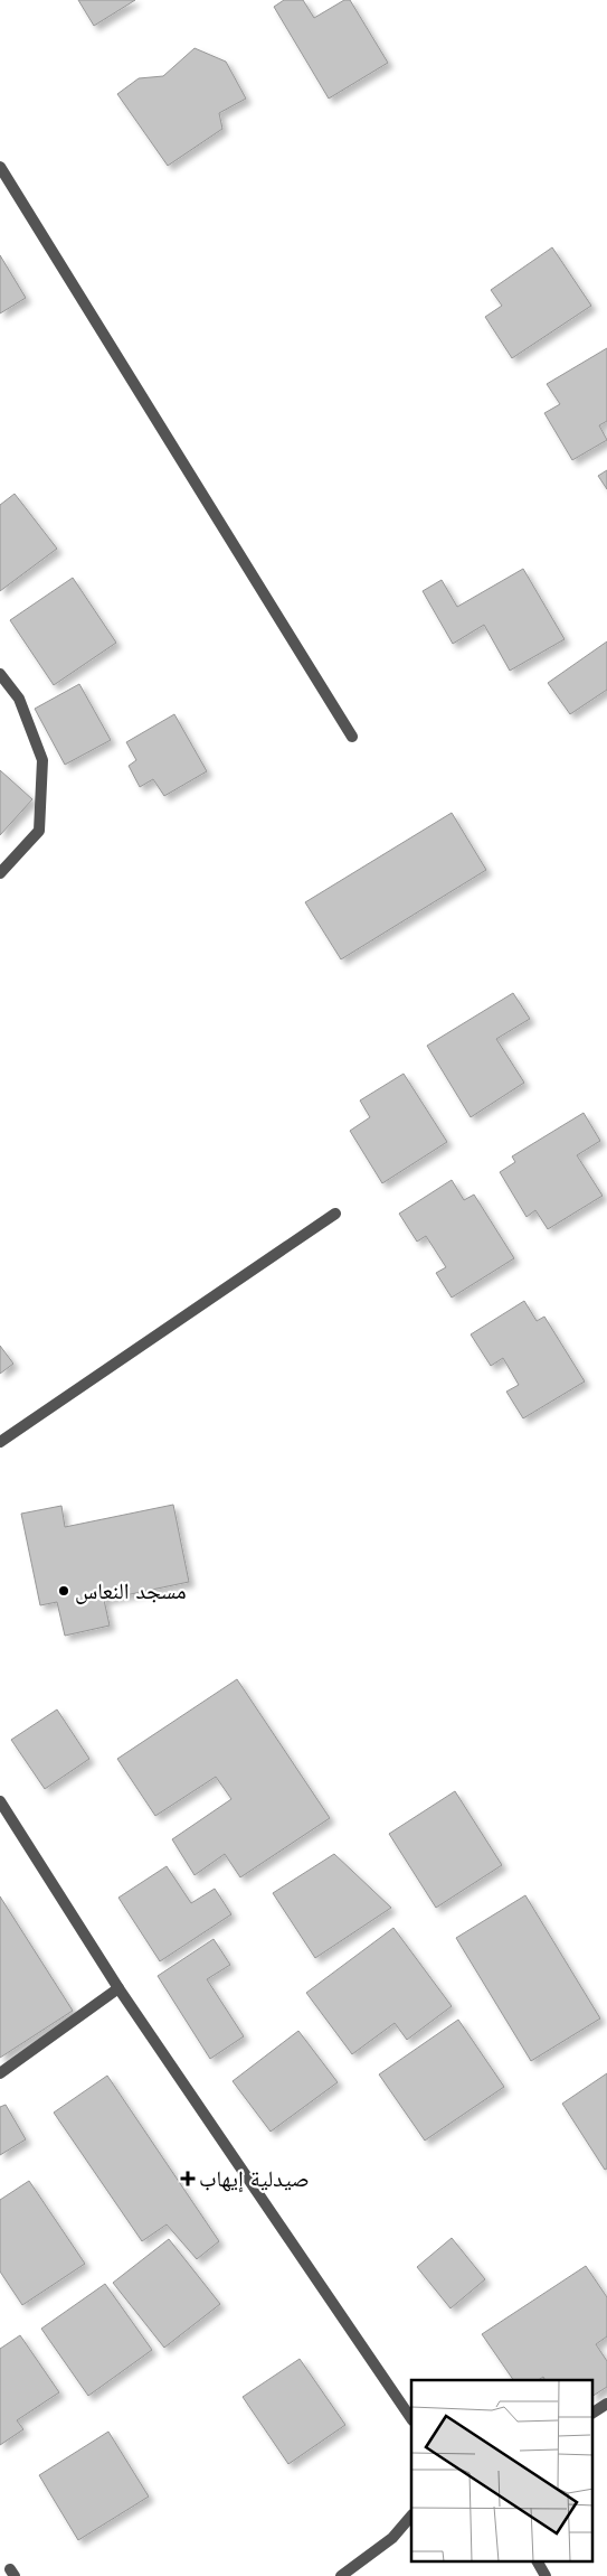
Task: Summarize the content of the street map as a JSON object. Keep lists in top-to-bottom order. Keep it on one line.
{"places":{"other":["مسجد النعاس"],"health":["صيدلية إيهاب"]}}
